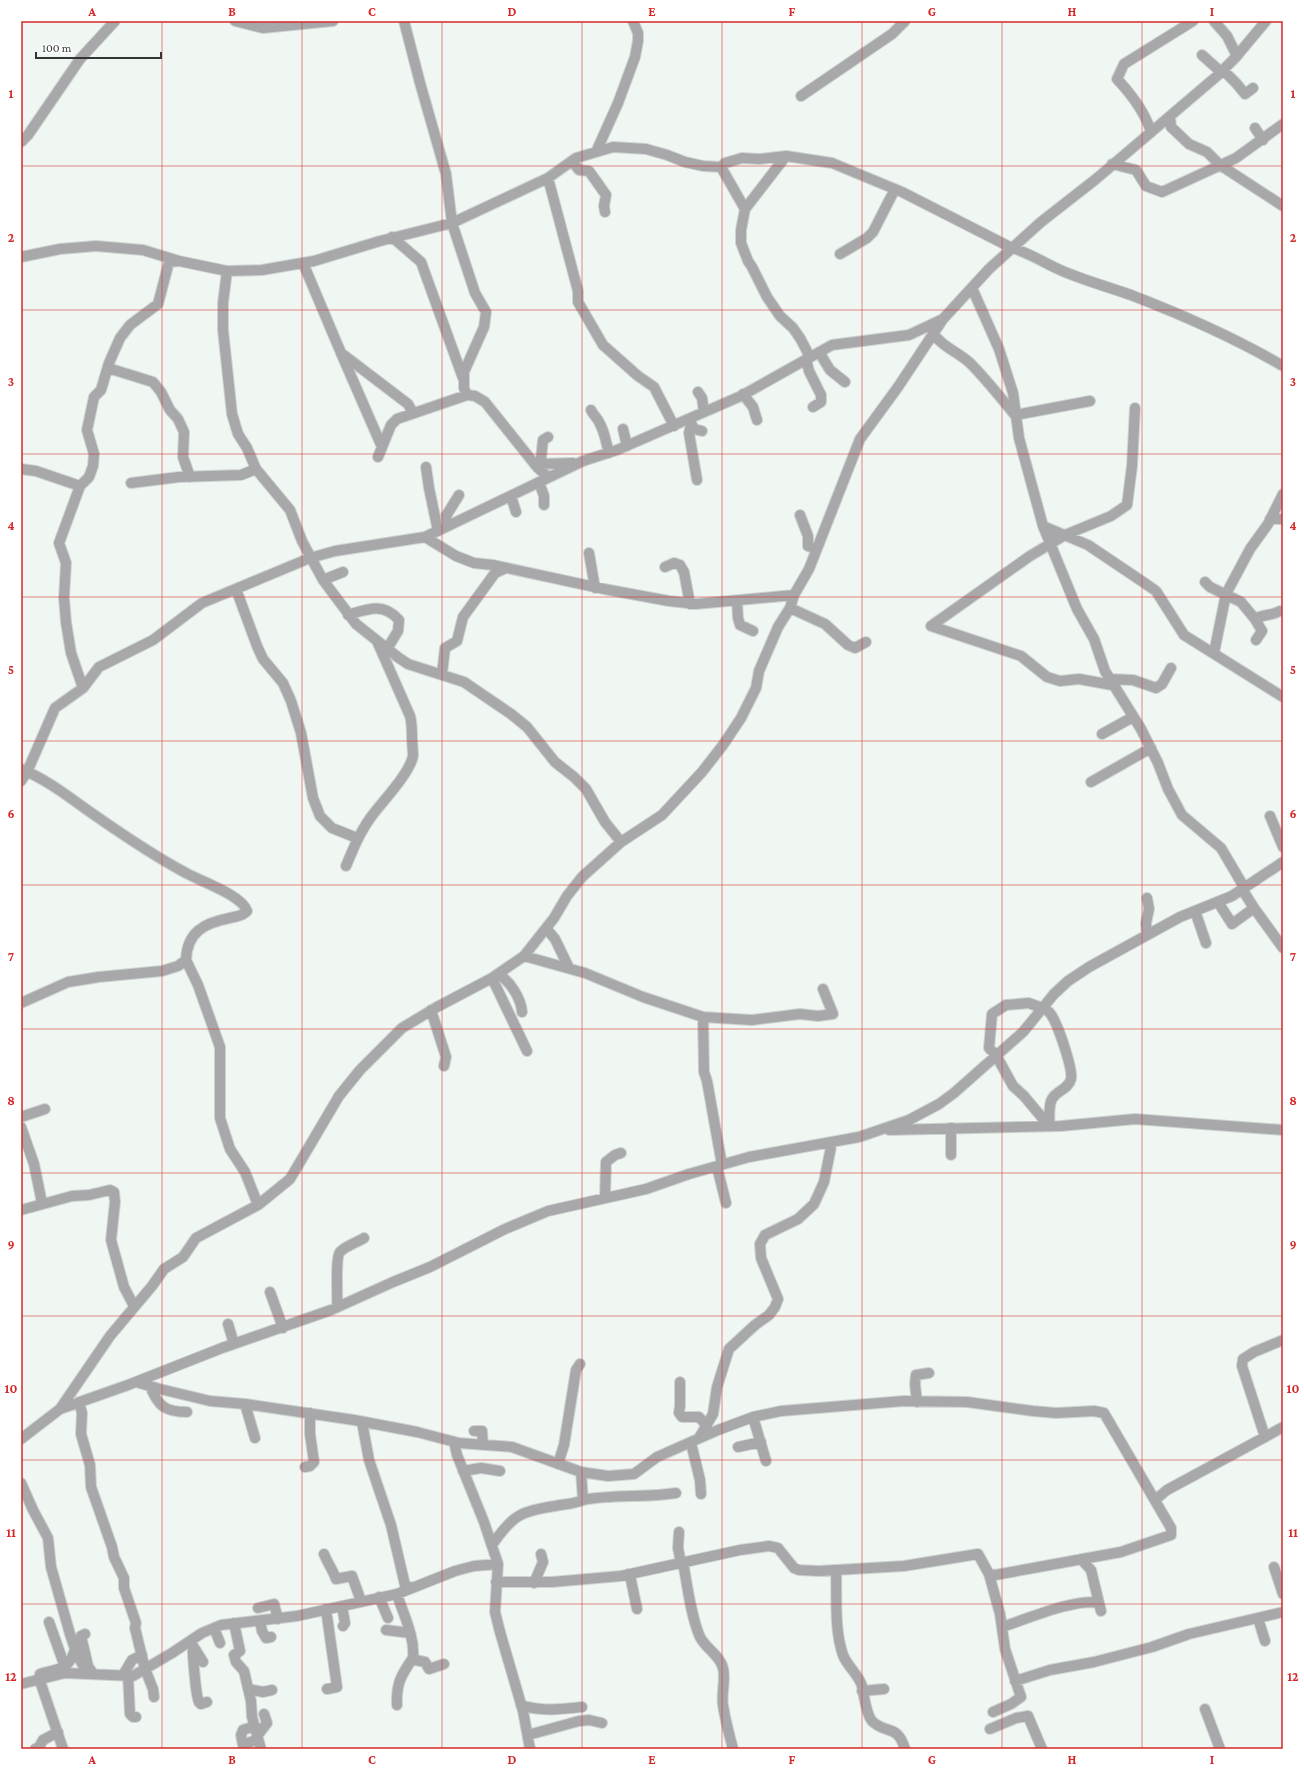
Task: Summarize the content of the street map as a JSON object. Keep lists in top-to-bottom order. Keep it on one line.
{"scale_bar":"100 m","grid":{"columns":["A","B","C","D","E","F","G","H","I"],"rows":["1","2","3","4","5","6","7","8","9","10","11","12"]}}
